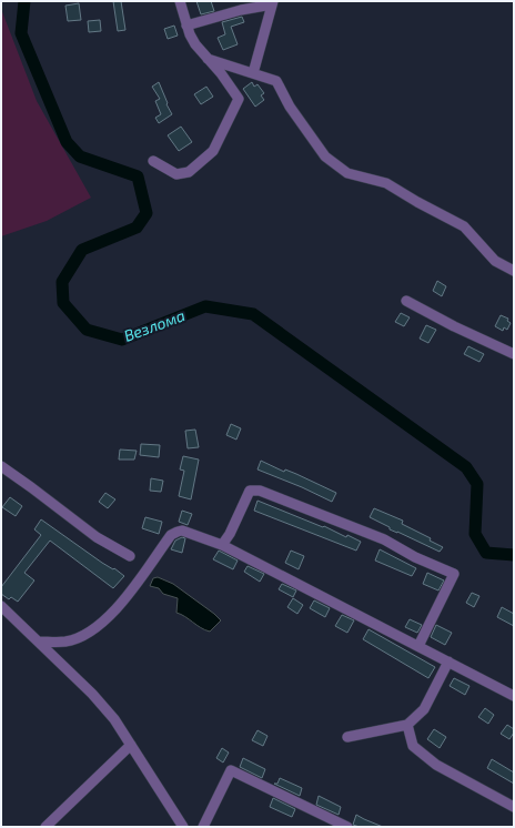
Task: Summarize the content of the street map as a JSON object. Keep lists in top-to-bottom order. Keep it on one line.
{"water":["Везлома"]}
